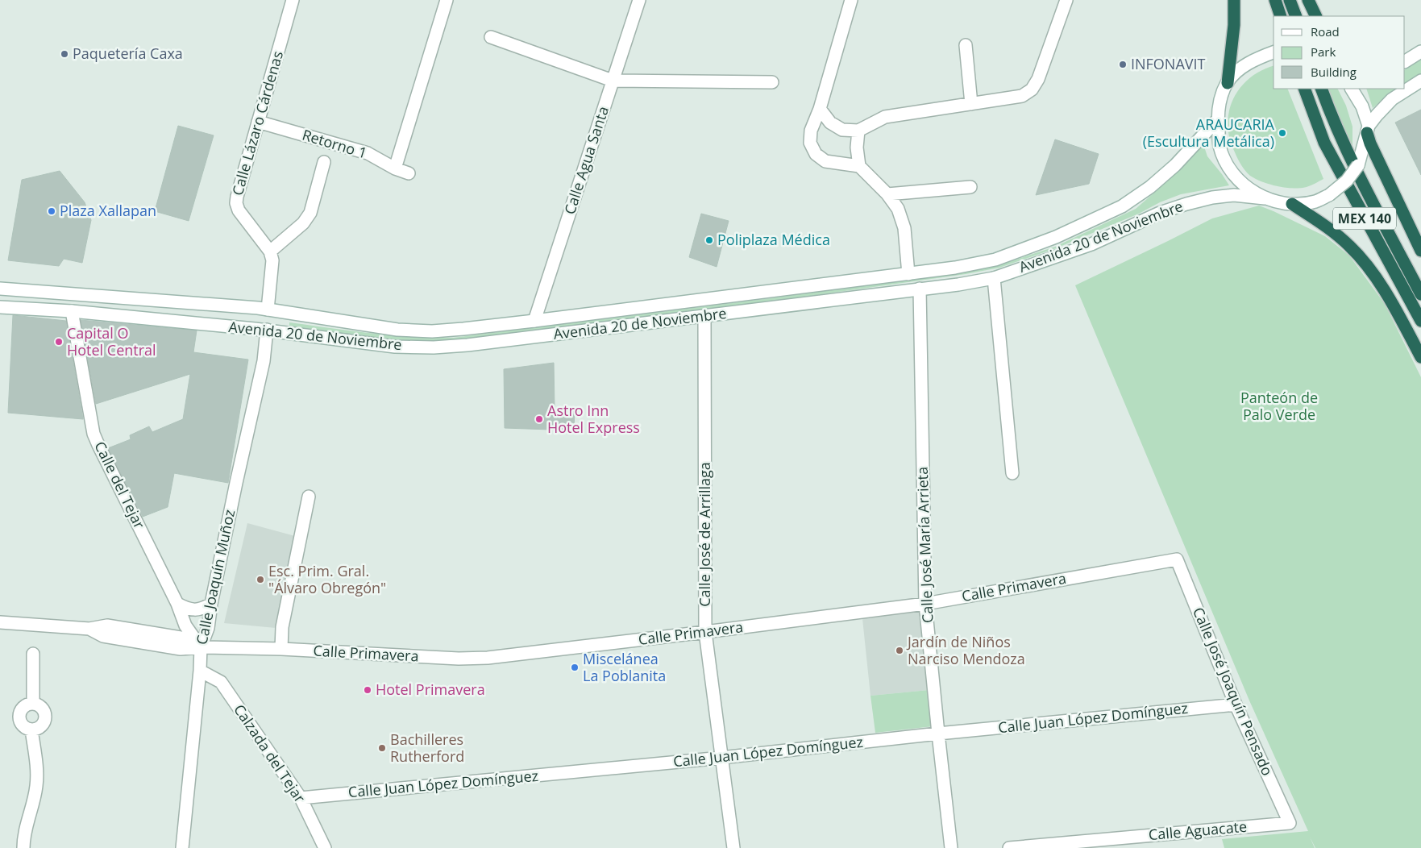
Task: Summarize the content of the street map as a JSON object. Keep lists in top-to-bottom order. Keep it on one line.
{"streets":{"highway":["MEX 140"],"street":["Calle Lázaro Cárdenas","Retorno 1","Calle Agua Santa","Avenida 20 de Noviembre","Calle del Tejar","Calle José de Arrillaga","Calle José María Arrieta","Calle Joaquín Muñoz","Calle Primavera","Calle José Joaquín Pensado","Calle Juan López Domínguez","Calzada del Tejar","Calle Aguacate"]},"crossings":[["Calle Lázaro Cárdenas","Retorno 1"],["Calle Agua Santa","Avenida 20 de Noviembre"],["Avenida 20 de Noviembre","Calle del Tejar"],["Avenida 20 de Noviembre","Calle José de Arrillaga"],["Avenida 20 de Noviembre","Calle José María Arrieta"],["Avenida 20 de Noviembre","Calle Joaquín Muñoz"],["Calle del Tejar","Calle Joaquín Muñoz"],["Calle del Tejar","Calle Primavera"],["Calle José de Arrillaga","Calle Primavera"],["Calle José de Arrillaga","Calle Juan López Domínguez"],["Calle José María Arrieta","Calle Primavera"],["Calle José María Arrieta","Calle Juan López Domínguez"],["Calle Joaquín Muñoz","Calle Primavera"],["Calle Joaquín Muñoz","Calzada del Tejar"],["Calle Primavera","Calle José Joaquín Pensado"],["Calle José Joaquín Pensado","Calle Juan López Domínguez"],["Calle José Joaquín Pensado","Calle Aguacate"],["Calle Juan López Domínguez","Calzada del Tejar"]],"parks":["Panteón de Palo Verde"],"places":["Paquetería Caxa","INFONAVIT","ARAUCARIA (Escultura Metálica)","Plaza Xallapan","Poliplaza Médica","Capital O Hotel Central","Astro Inn Hotel Express","Esc. Prim. Gral. \"Álvaro Obregón\"","Jardín de Niños Narciso Mendoza","Miscelánea La Poblanita","Hotel Primavera","Bachilleres Rutherford"],"legend":["Road","Park","Building"]}
